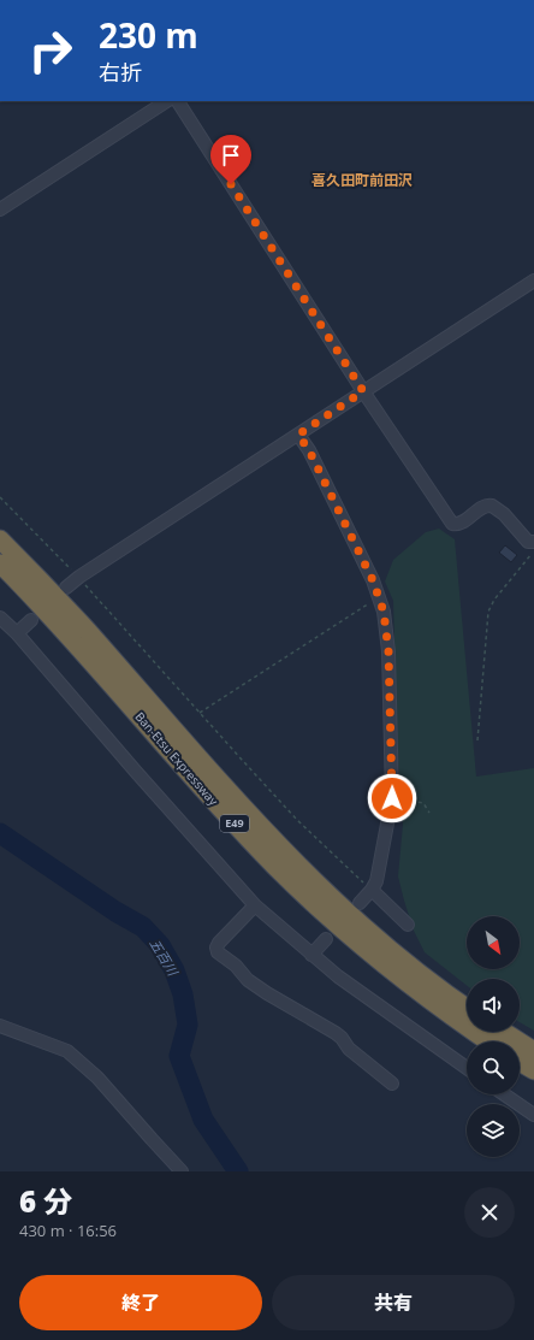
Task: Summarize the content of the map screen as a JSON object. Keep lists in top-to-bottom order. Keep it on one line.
{"streets":{"highway":["Ban-Etsu Expressway","E49"]},"districts":["喜久田町前田沢"],"water":["五百川"],"north":"bottom right","page":{"turn":["230 m","右折"],"heading":["6 分","430 m · 16:56"],"buttons":["終了","共有"]}}
